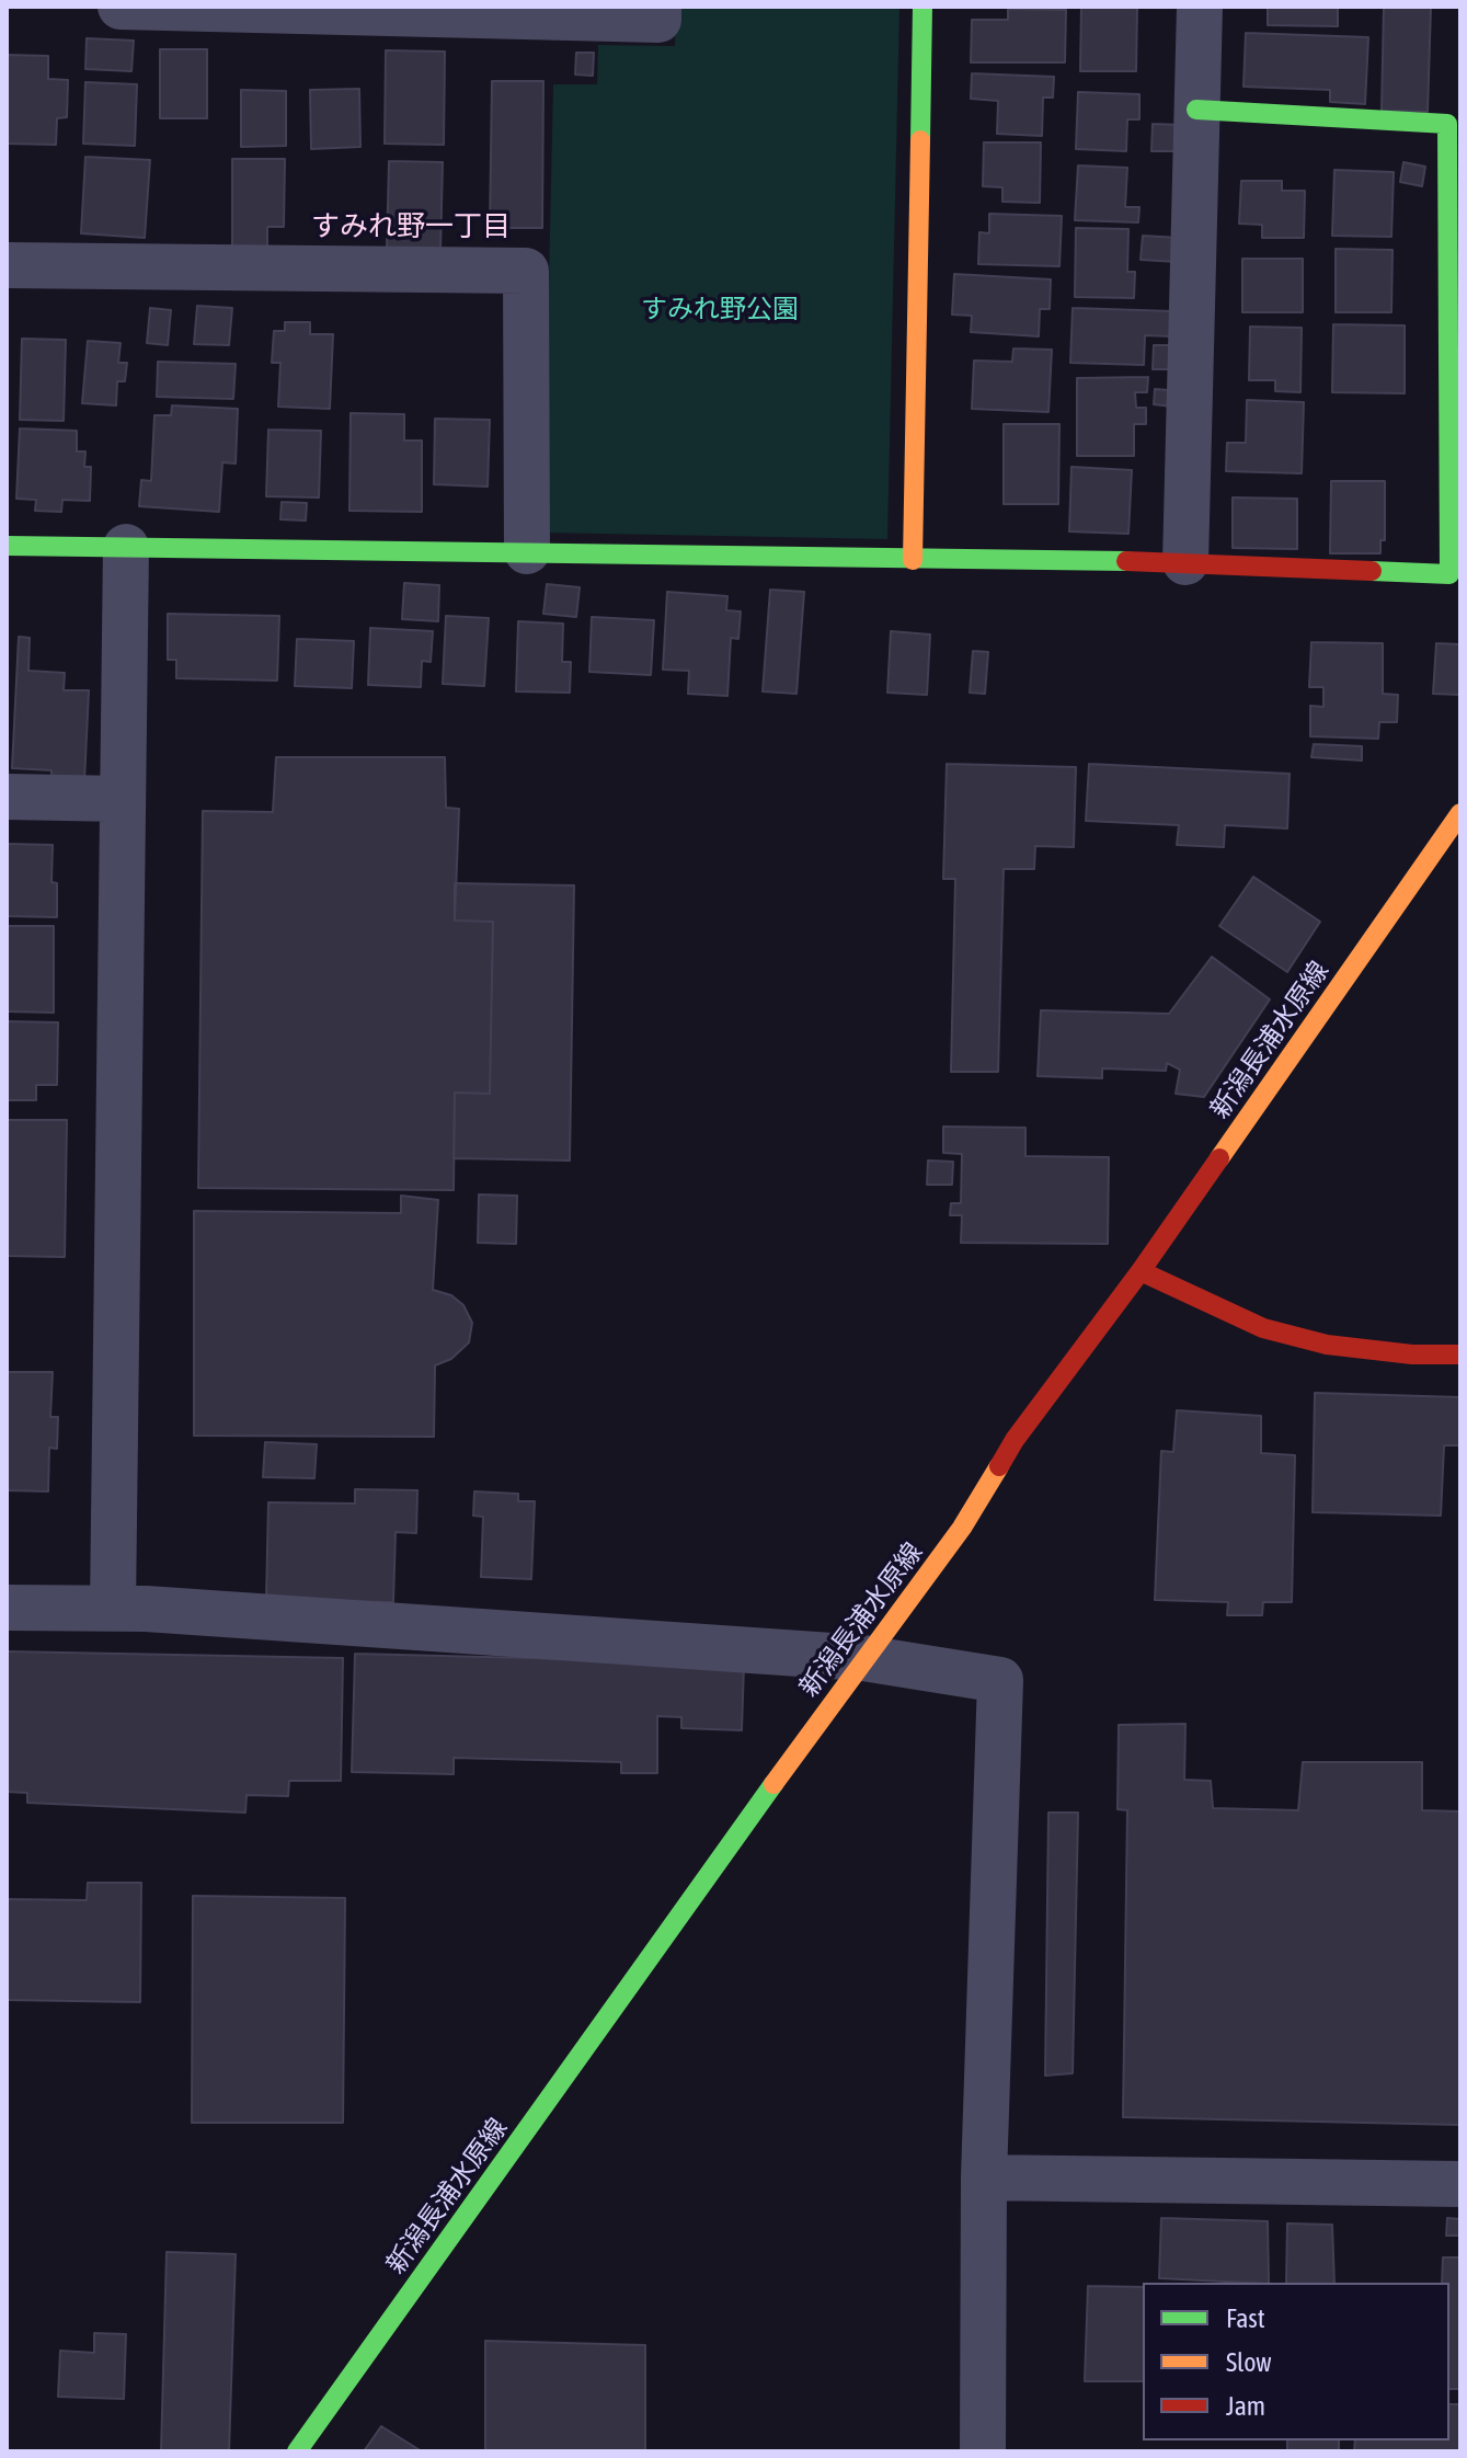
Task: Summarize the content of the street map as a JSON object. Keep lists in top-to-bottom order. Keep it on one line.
{"streets":{"street":["新潟長浦水原線"]},"districts":["すみれ野一丁目"],"parks":["すみれ野公園"],"legend":["Fast","Slow","Jam"]}
